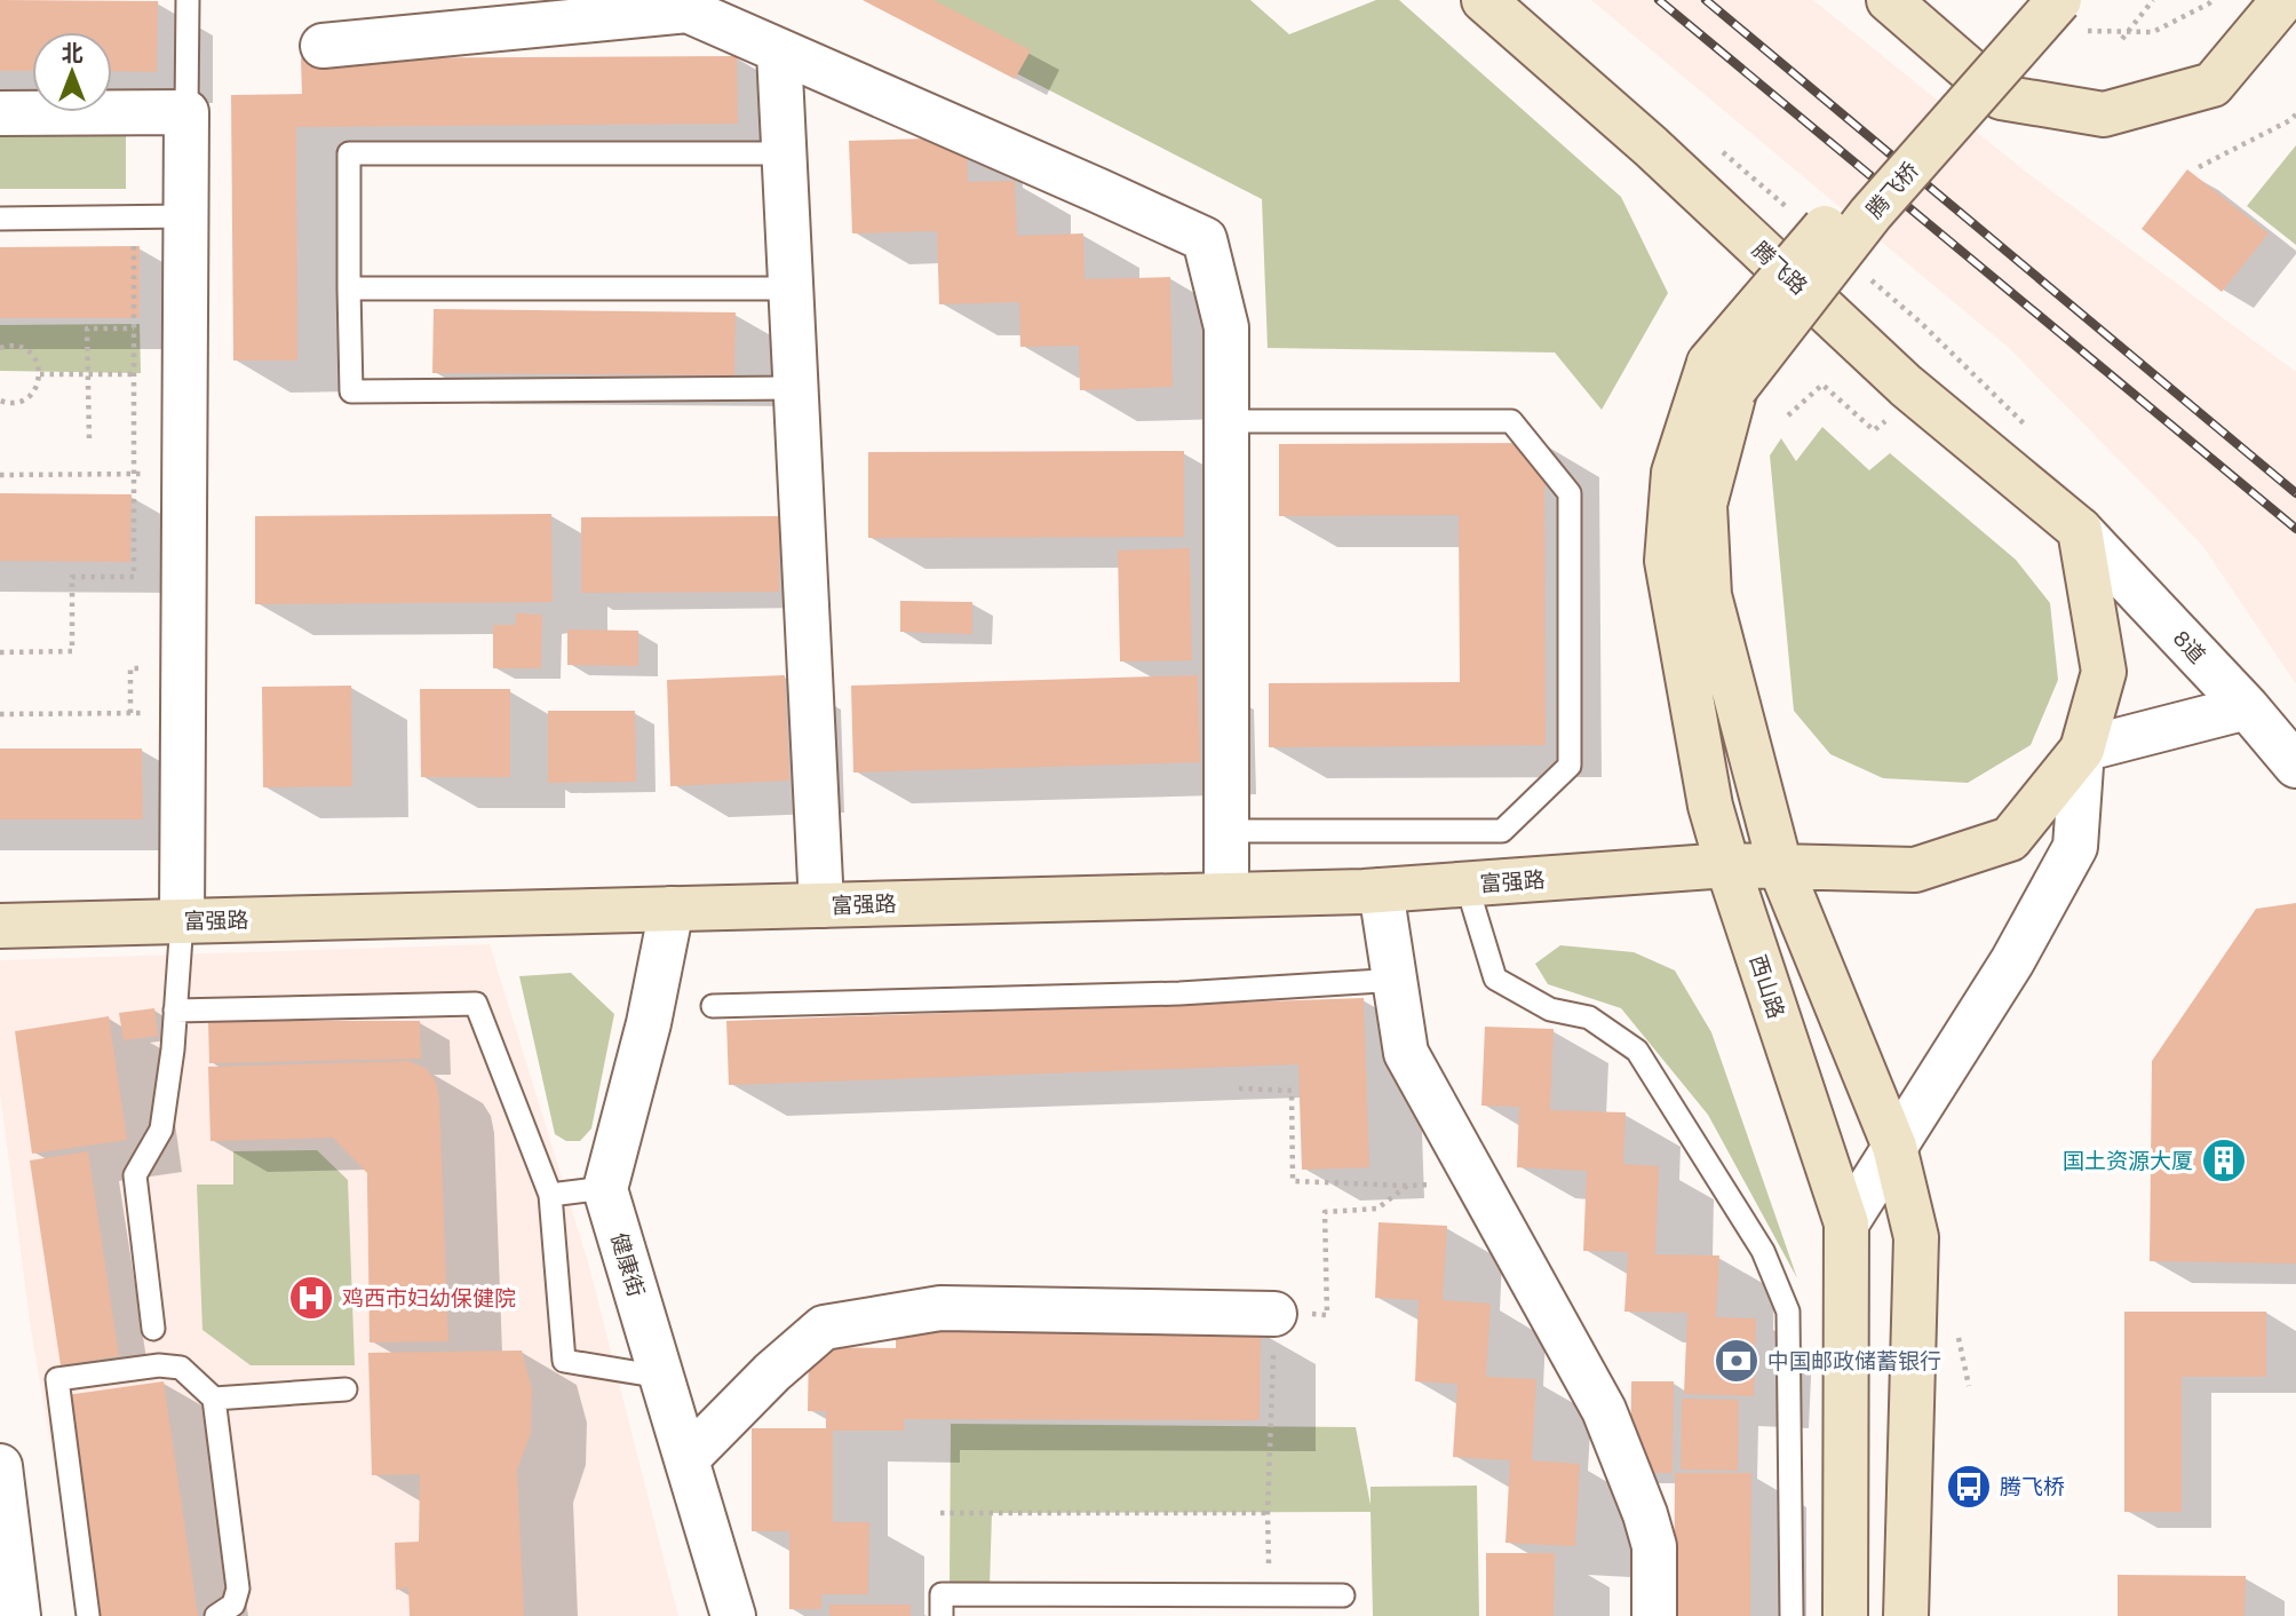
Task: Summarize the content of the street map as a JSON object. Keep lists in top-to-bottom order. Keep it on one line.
{"streets":{"main road":["腾飞桥","腾飞路","富强路","西山路"],"street":["8道","健康街"]},"crossings":[["腾飞桥","西山路"],["腾飞路","8道"],["富强路","西山路"]],"places":{"building":["国土资源大厦"],"hospital":["鸡西市妇幼保健院"],"bank":["中国邮政储蓄银行"],"bus stop":["腾飞桥"]},"north":"top"}
